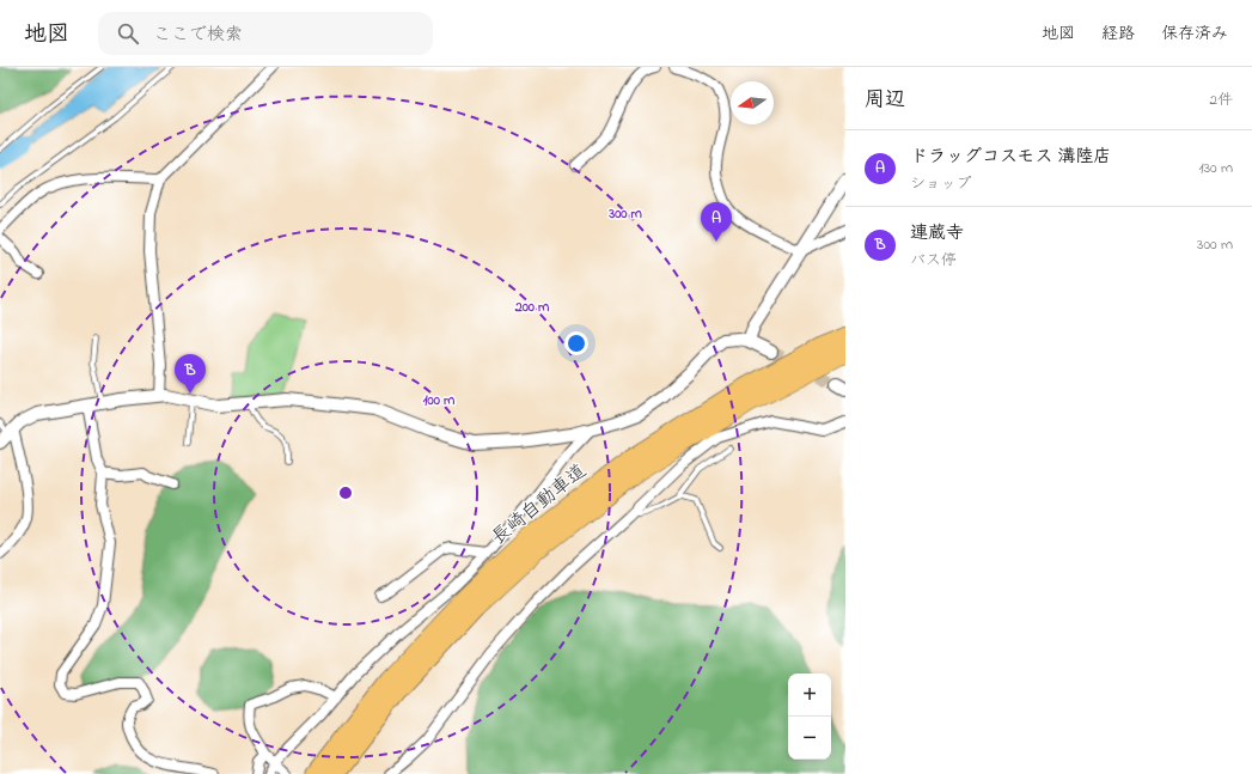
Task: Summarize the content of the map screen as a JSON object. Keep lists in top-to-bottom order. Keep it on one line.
{"streets":{"highway":["長崎自動車道"]},"north":"left","page":{"header":"地図","search":"ここで検索","nav":["地図","経路","保存済み"],"heading":["周辺","2件"],"list":[{"mark":"A","name":"ドラッグコスモス 溝陸店","note":"ショップ","value":"130 m"},{"mark":"B","name":"連蔵寺","note":"バス停","value":"300 m"}],"pins":["A","B"],"map_buttons":["+","−"]},"rings":["300 m","200 m","100 m"]}
